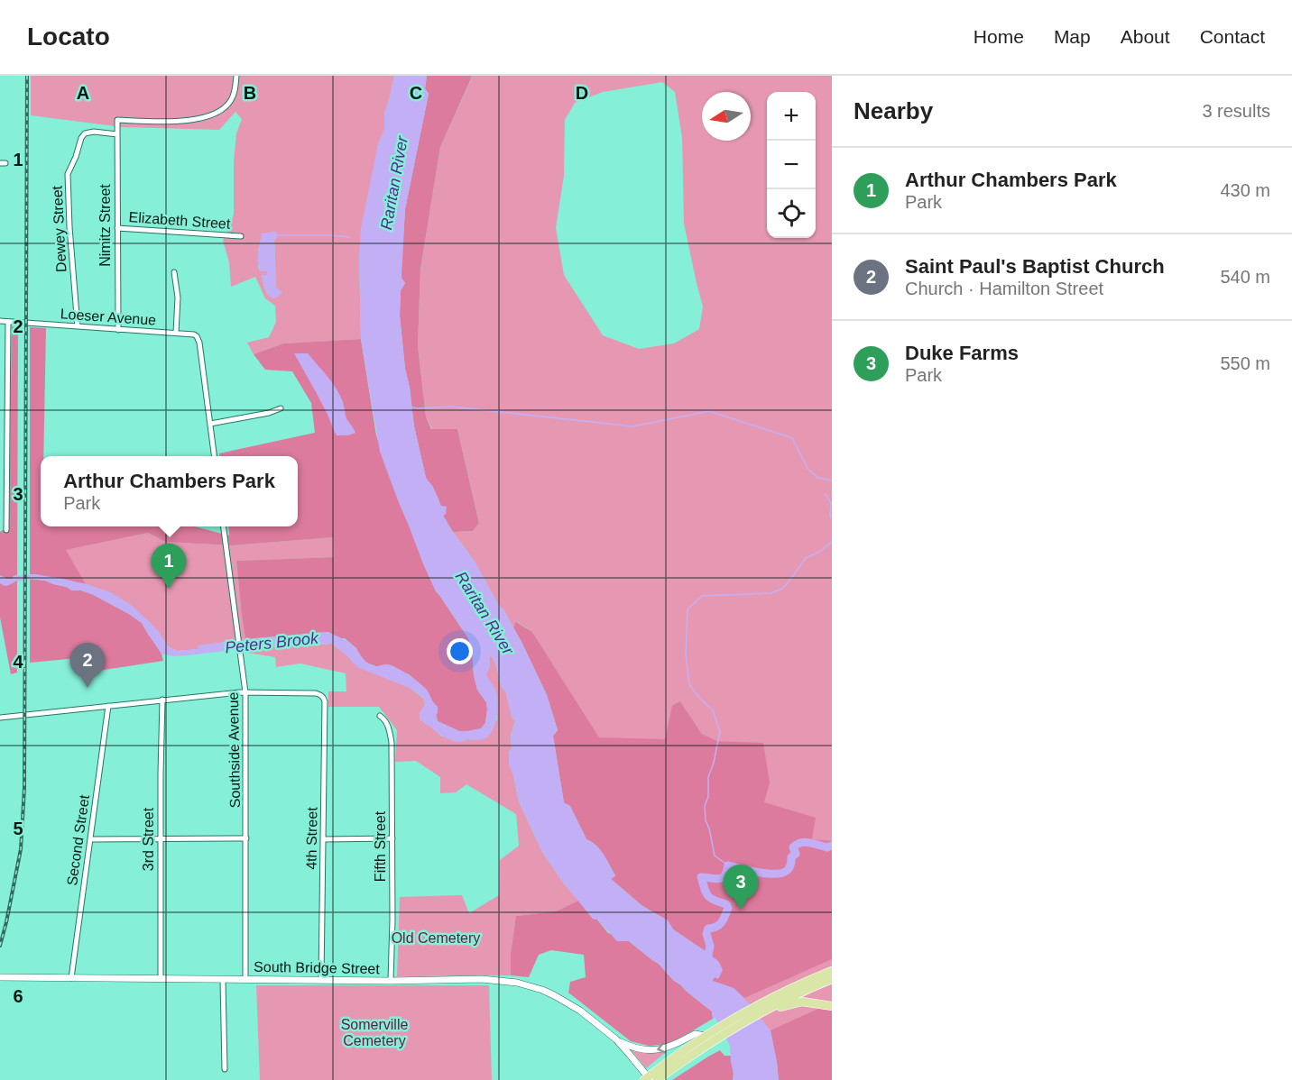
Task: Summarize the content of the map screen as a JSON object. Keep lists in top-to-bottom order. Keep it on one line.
{"streets":{"street":["Elizabeth Street","Nimitz Street","Dewey Street","Loeser Avenue","Southside Avenue","4th Street","3rd Street","Second Street","Fifth Street","South Bridge Street"]},"crossings":[["Elizabeth Street","Nimitz Street"],["Nimitz Street","Dewey Street"],["Nimitz Street","Loeser Avenue"],["Dewey Street","Loeser Avenue"],["Southside Avenue","4th Street"],["Southside Avenue","South Bridge Street"],["4th Street","South Bridge Street"],["3rd Street","South Bridge Street"],["Second Street","South Bridge Street"],["Fifth Street","South Bridge Street"]],"water":["Raritan River","Peters Brook"],"parks":["Old Cemetery","Somerville Cemetery"],"north":"left","page":{"header":"Locato","nav":["Home","Map","About","Contact"],"heading":["Nearby","3 results"],"map_buttons":["+","−"],"list":[{"mark":"1","name":"Arthur Chambers Park","note":"Park","value":"430 m"},{"mark":"2","name":"Saint Paul's Baptist Church","note":"Church · Hamilton Street","value":"540 m"},{"mark":"3","name":"Duke Farms","note":"Park","value":"550 m"}],"popup":["Arthur Chambers Park","Park"],"pins":["1","2","3"]},"grid":{"columns":["A","B","C","D"],"rows":["1","2","3","4","5","6"]}}
